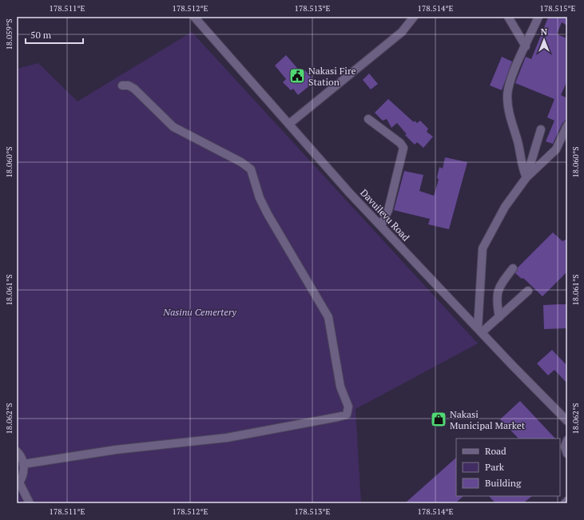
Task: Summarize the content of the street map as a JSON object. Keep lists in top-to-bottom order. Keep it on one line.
{"streets":{"street":["Davuilevu Road"]},"parks":["Nasinu Cemertery"],"places":{"public building":["Nakasi Fire Station"],"shop":["Nakasi Municipal Market"]},"legend":["Road","Park","Building"],"scale_bar":"50 m","north":"top","coordinates":["178.511°E","178.512°E","178.513°E","178.514°E","178.515°E","18.059°S","18.060°S","18.061°S","18.062°S"]}
